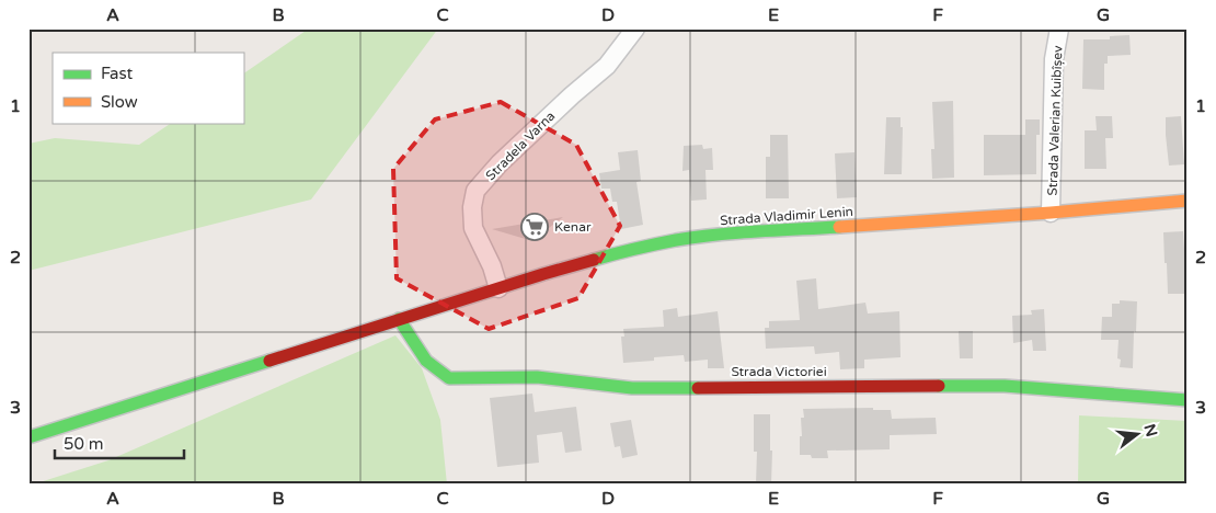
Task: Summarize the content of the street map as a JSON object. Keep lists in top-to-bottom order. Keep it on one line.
{"streets":{"main road":["Strada Vladimir Lenin","Strada Victoriei"],"street":["Strada Valerian Kuibîșev","Stradela Varna"]},"crossings":[["Strada Valerian Kuibîșev","Strada Vladimir Lenin"],["Stradela Varna","Strada Vladimir Lenin"],["Strada Vladimir Lenin","Strada Victoriei"]],"places":{"supermarket":["Kenar"]},"legend":["Fast","Slow"],"scale_bar":"50 m","north":"right","grid":{"columns":["A","B","C","D","E","F","G"],"rows":["1","2","3"]}}
